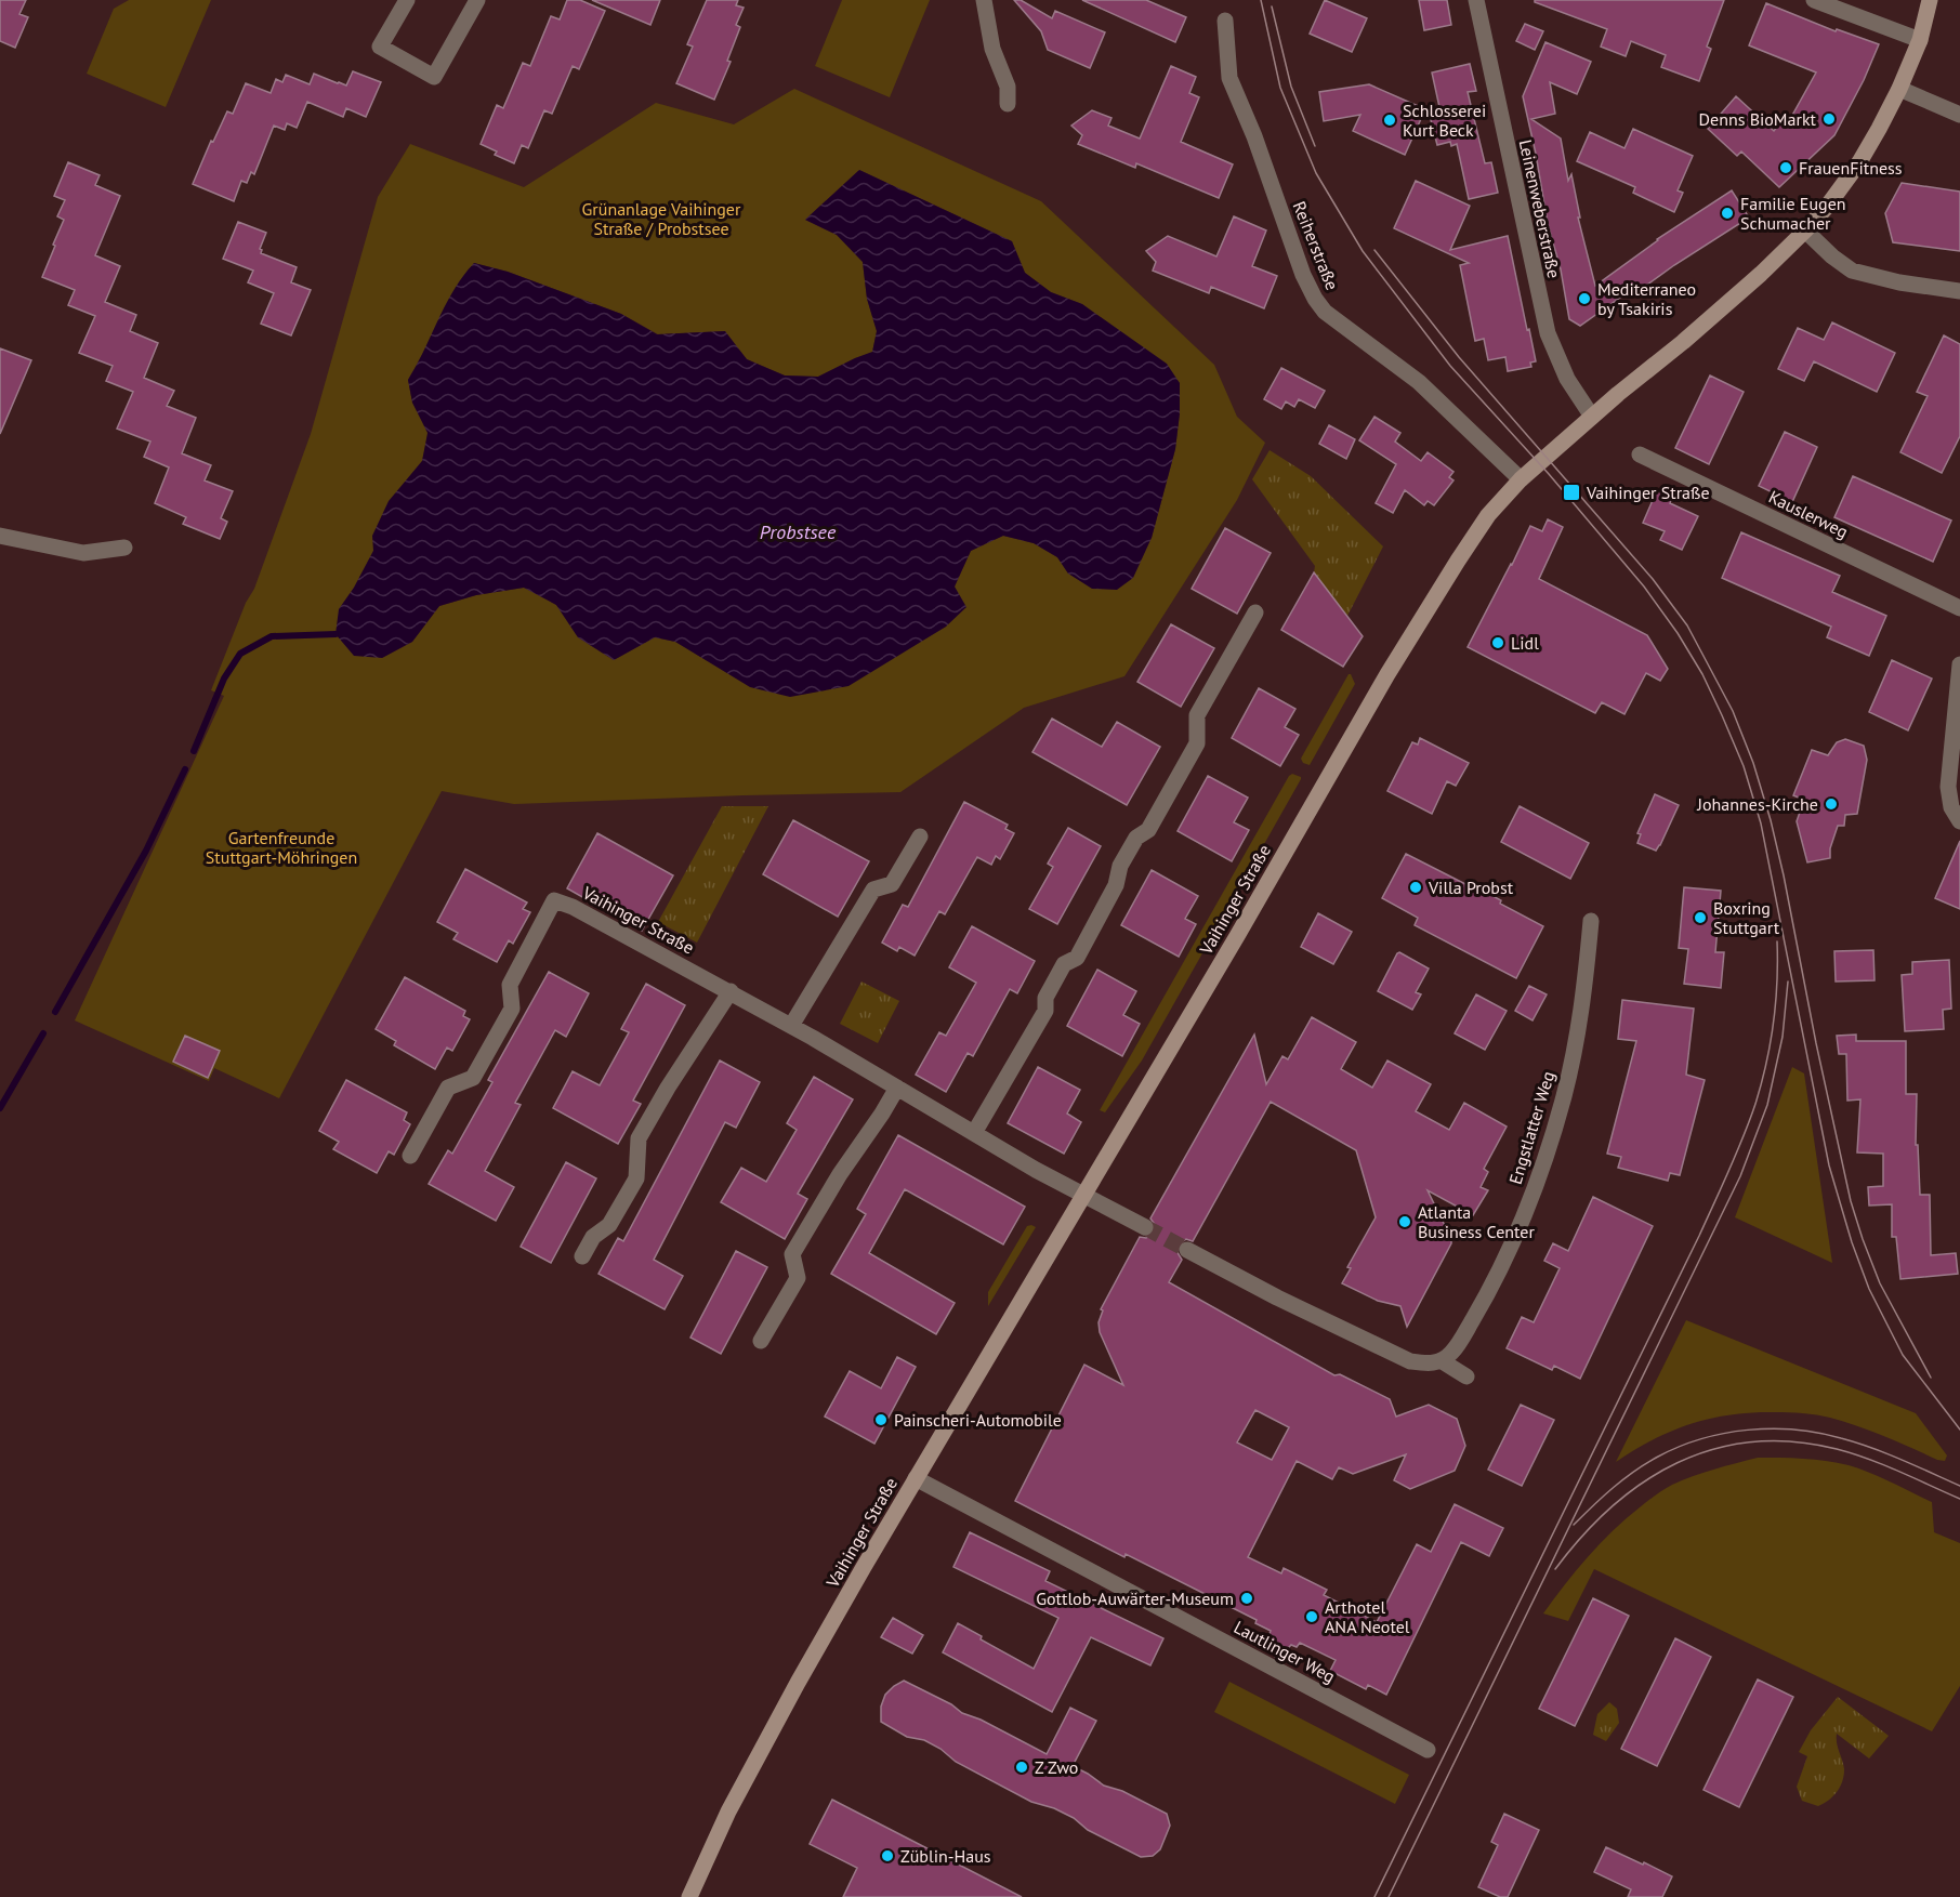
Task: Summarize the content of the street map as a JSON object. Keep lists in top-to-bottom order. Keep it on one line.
{"streets":{"main road":["Vaihinger Straße"],"street":["Leinenweberstraße","Reiherstraße","Kauslerweg","Engstlatter Weg","Lautlinger Weg"]},"crossings":[["Leinenweberstraße","Vaihinger Straße"],["Reiherstraße","Vaihinger Straße"],["Vaihinger Straße","Lautlinger Weg"]],"water":["Probstsee"],"parks":["Grünanlage Vaihinger Straße / Probstsee","Gartenfreunde Stuttgart-Möhringen"],"places":{"other":["Denns BioMarkt","Schlosserei Kurt Beck","FrauenFitness","Familie Eugen Schumacher","Mediterraneo by Tsakiris","Lidl","Johannes-Kirche","Villa Probst","Boxring Stuttgart","Atlanta Business Center","Painscheri-Automobile","Gottlob-Auwärter-Museum","Arthotel ANA Neotel","Z Zwo","Züblin-Haus"],"transit":["Vaihinger Straße"]}}
